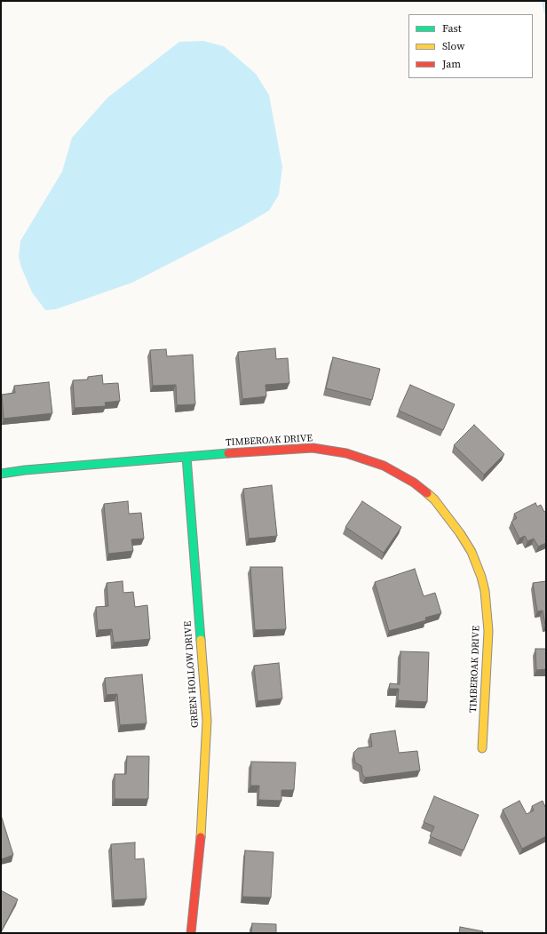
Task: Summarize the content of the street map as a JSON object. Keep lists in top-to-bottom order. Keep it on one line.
{"streets":{"street":["TIMBEROAK DRIVE","GREEN HOLLOW DRIVE"]},"crossings":[["TIMBEROAK DRIVE","GREEN HOLLOW DRIVE"]],"legend":["Fast","Slow","Jam"]}
